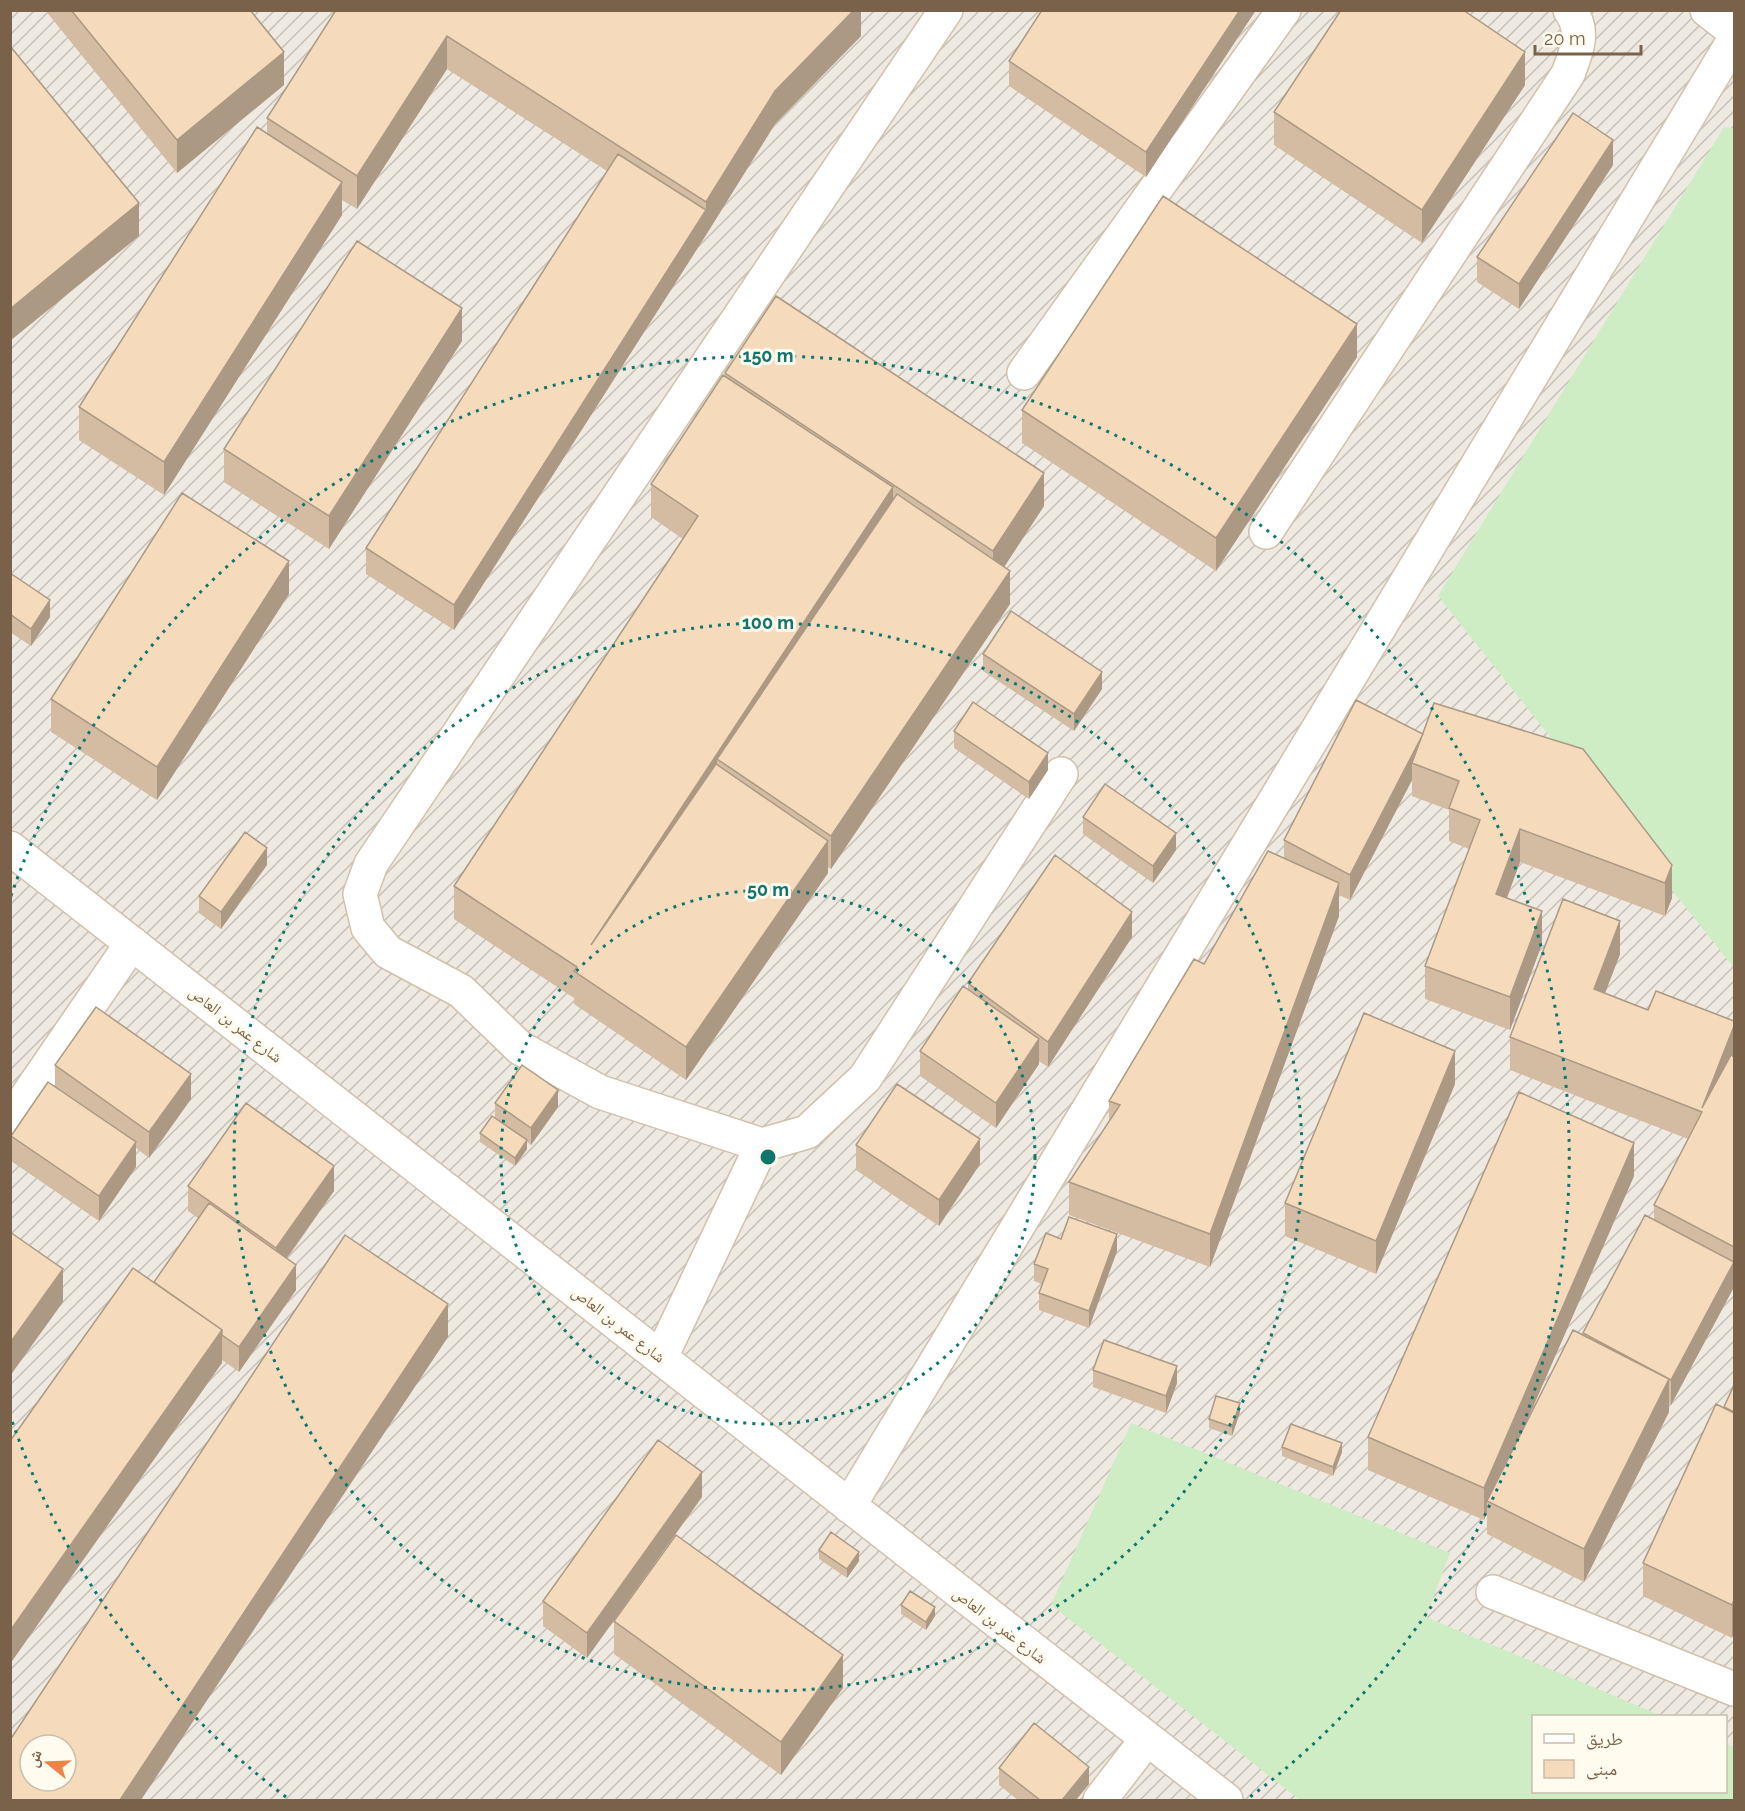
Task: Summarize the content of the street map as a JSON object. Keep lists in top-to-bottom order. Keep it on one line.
{"streets":{"street":["شارع عمر بن العاص"]},"legend":["طريق","مبنى"],"scale_bar":"20 m","north":"left","rings":["150 m","100 m","50 m"]}
